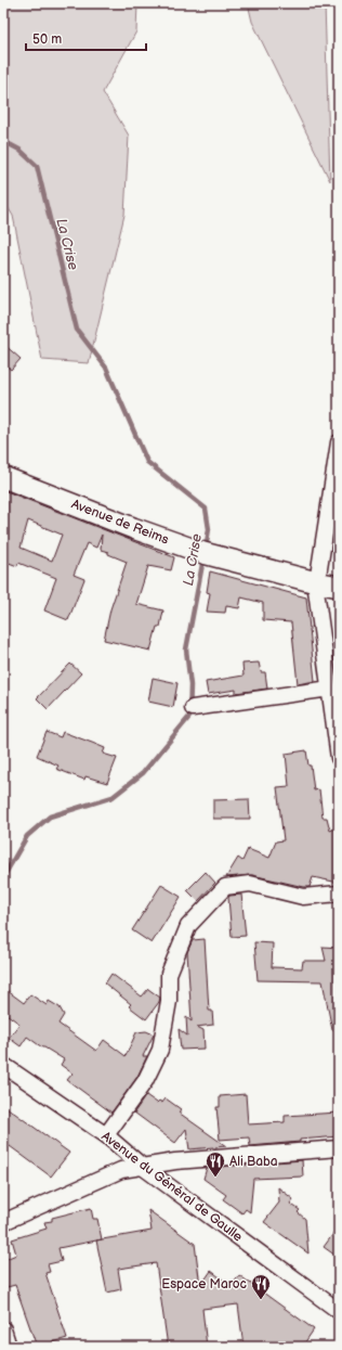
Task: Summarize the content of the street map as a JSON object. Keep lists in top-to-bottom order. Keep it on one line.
{"streets":{"main road":["Avenue de Reims"],"street":["Avenue du Général de Gaulle"]},"water":["La Crise"],"places":{"restaurant":["Ali Baba","Espace Maroc"]},"scale_bar":"50 m"}
